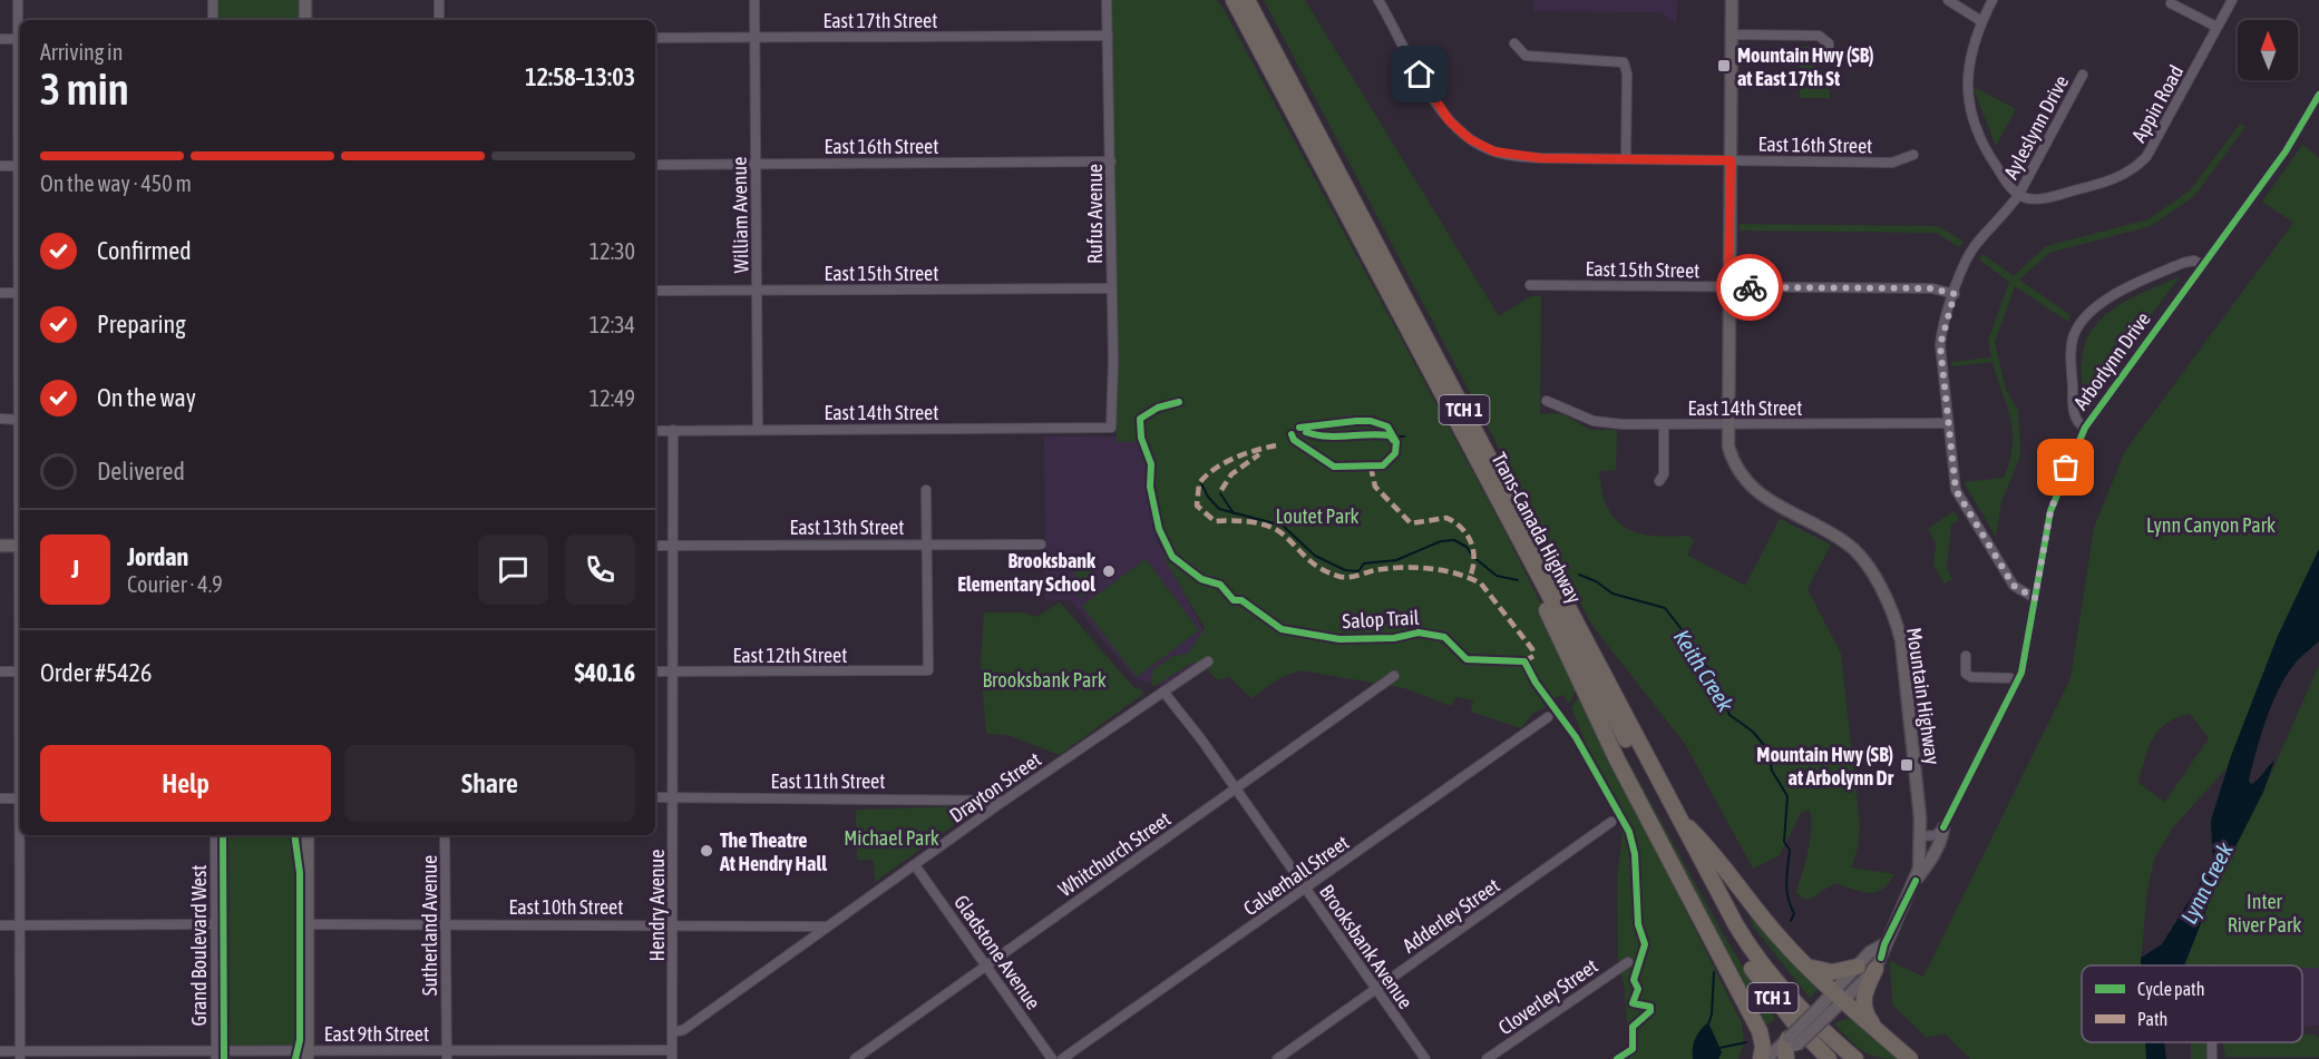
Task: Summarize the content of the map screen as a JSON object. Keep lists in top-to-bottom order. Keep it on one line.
{"streets":{"highway":["TCH 1","Trans-Canada Highway"],"main road":["Mountain Highway"],"street":["East 17th Street","Appin Road","Ayleslynn Drive","East 16th Street","Rufus Avenue","William Avenue","East 15th Street","Arborlynn Drive","East 14th Street","East 13th Street","East 12th Street","East 11th Street","Drayton Street","Whitchurch Street","Calverhall Street","Hendry Avenue","East 10th Street","Adderley Street","Sutherland Avenue","Grand Boulevard West","Brooksbank Avenue","Gladstone Avenue","Cloverley Street","East 9th Street"],"cycle path":["Salop Trail"]},"crossings":[["East 17th Street","Rufus Avenue"],["East 17th Street","William Avenue"],["Appin Road","Ayleslynn Drive"],["East 16th Street","Rufus Avenue"],["East 16th Street","William Avenue"],["East 16th Street","Mountain Highway"],["Rufus Avenue","East 15th Street"],["Rufus Avenue","East 14th Street"],["William Avenue","East 15th Street"],["William Avenue","East 14th Street"],["East 15th Street","Mountain Highway"],["East 14th Street","Mountain Highway"],["East 14th Street","Hendry Avenue"],["East 13th Street","East 12th Street"],["East 13th Street","Hendry Avenue"],["East 12th Street","Hendry Avenue"],["East 11th Street","Drayton Street"],["East 11th Street","Hendry Avenue"],["Drayton Street","Hendry Avenue"],["Drayton Street","East 10th Street"],["Drayton Street","Brooksbank Avenue"],["Drayton Street","Gladstone Avenue"],["Whitchurch Street","Brooksbank Avenue"],["Whitchurch Street","Gladstone Avenue"],["Calverhall Street","Brooksbank Avenue"],["Hendry Avenue","East 10th Street"],["Hendry Avenue","East 9th Street"],["East 10th Street","Sutherland Avenue"],["Adderley Street","Brooksbank Avenue"],["Sutherland Avenue","East 9th Street"],["Grand Boulevard West","East 9th Street"]],"water":["Keith Creek","Lynn Creek"],"parks":["Loutet Park","Lynn Canyon Park","Brooksbank Park","Michael Park","Inter River Park"],"places":{"transit":["Mountain Hwy (SB) at East 17th St","Mountain Hwy (SB) at Arbolynn Dr"],"other":["Brooksbank Elementary School","The Theatre At Hendry Hall"]},"legend":["Cycle path","Path"],"north":"top","page":{"heading":["3 min","Arriving in","12:58–13:03"],"panel":["Jordan","Courier · 4.9","Order #5426","$40.16"],"bar":"On the way · 450 m","list":[["Confirmed","12:30"],["Preparing","12:34"],["On the way","12:49"],"Delivered"],"round":"J","buttons":["Help","Share"]}}
